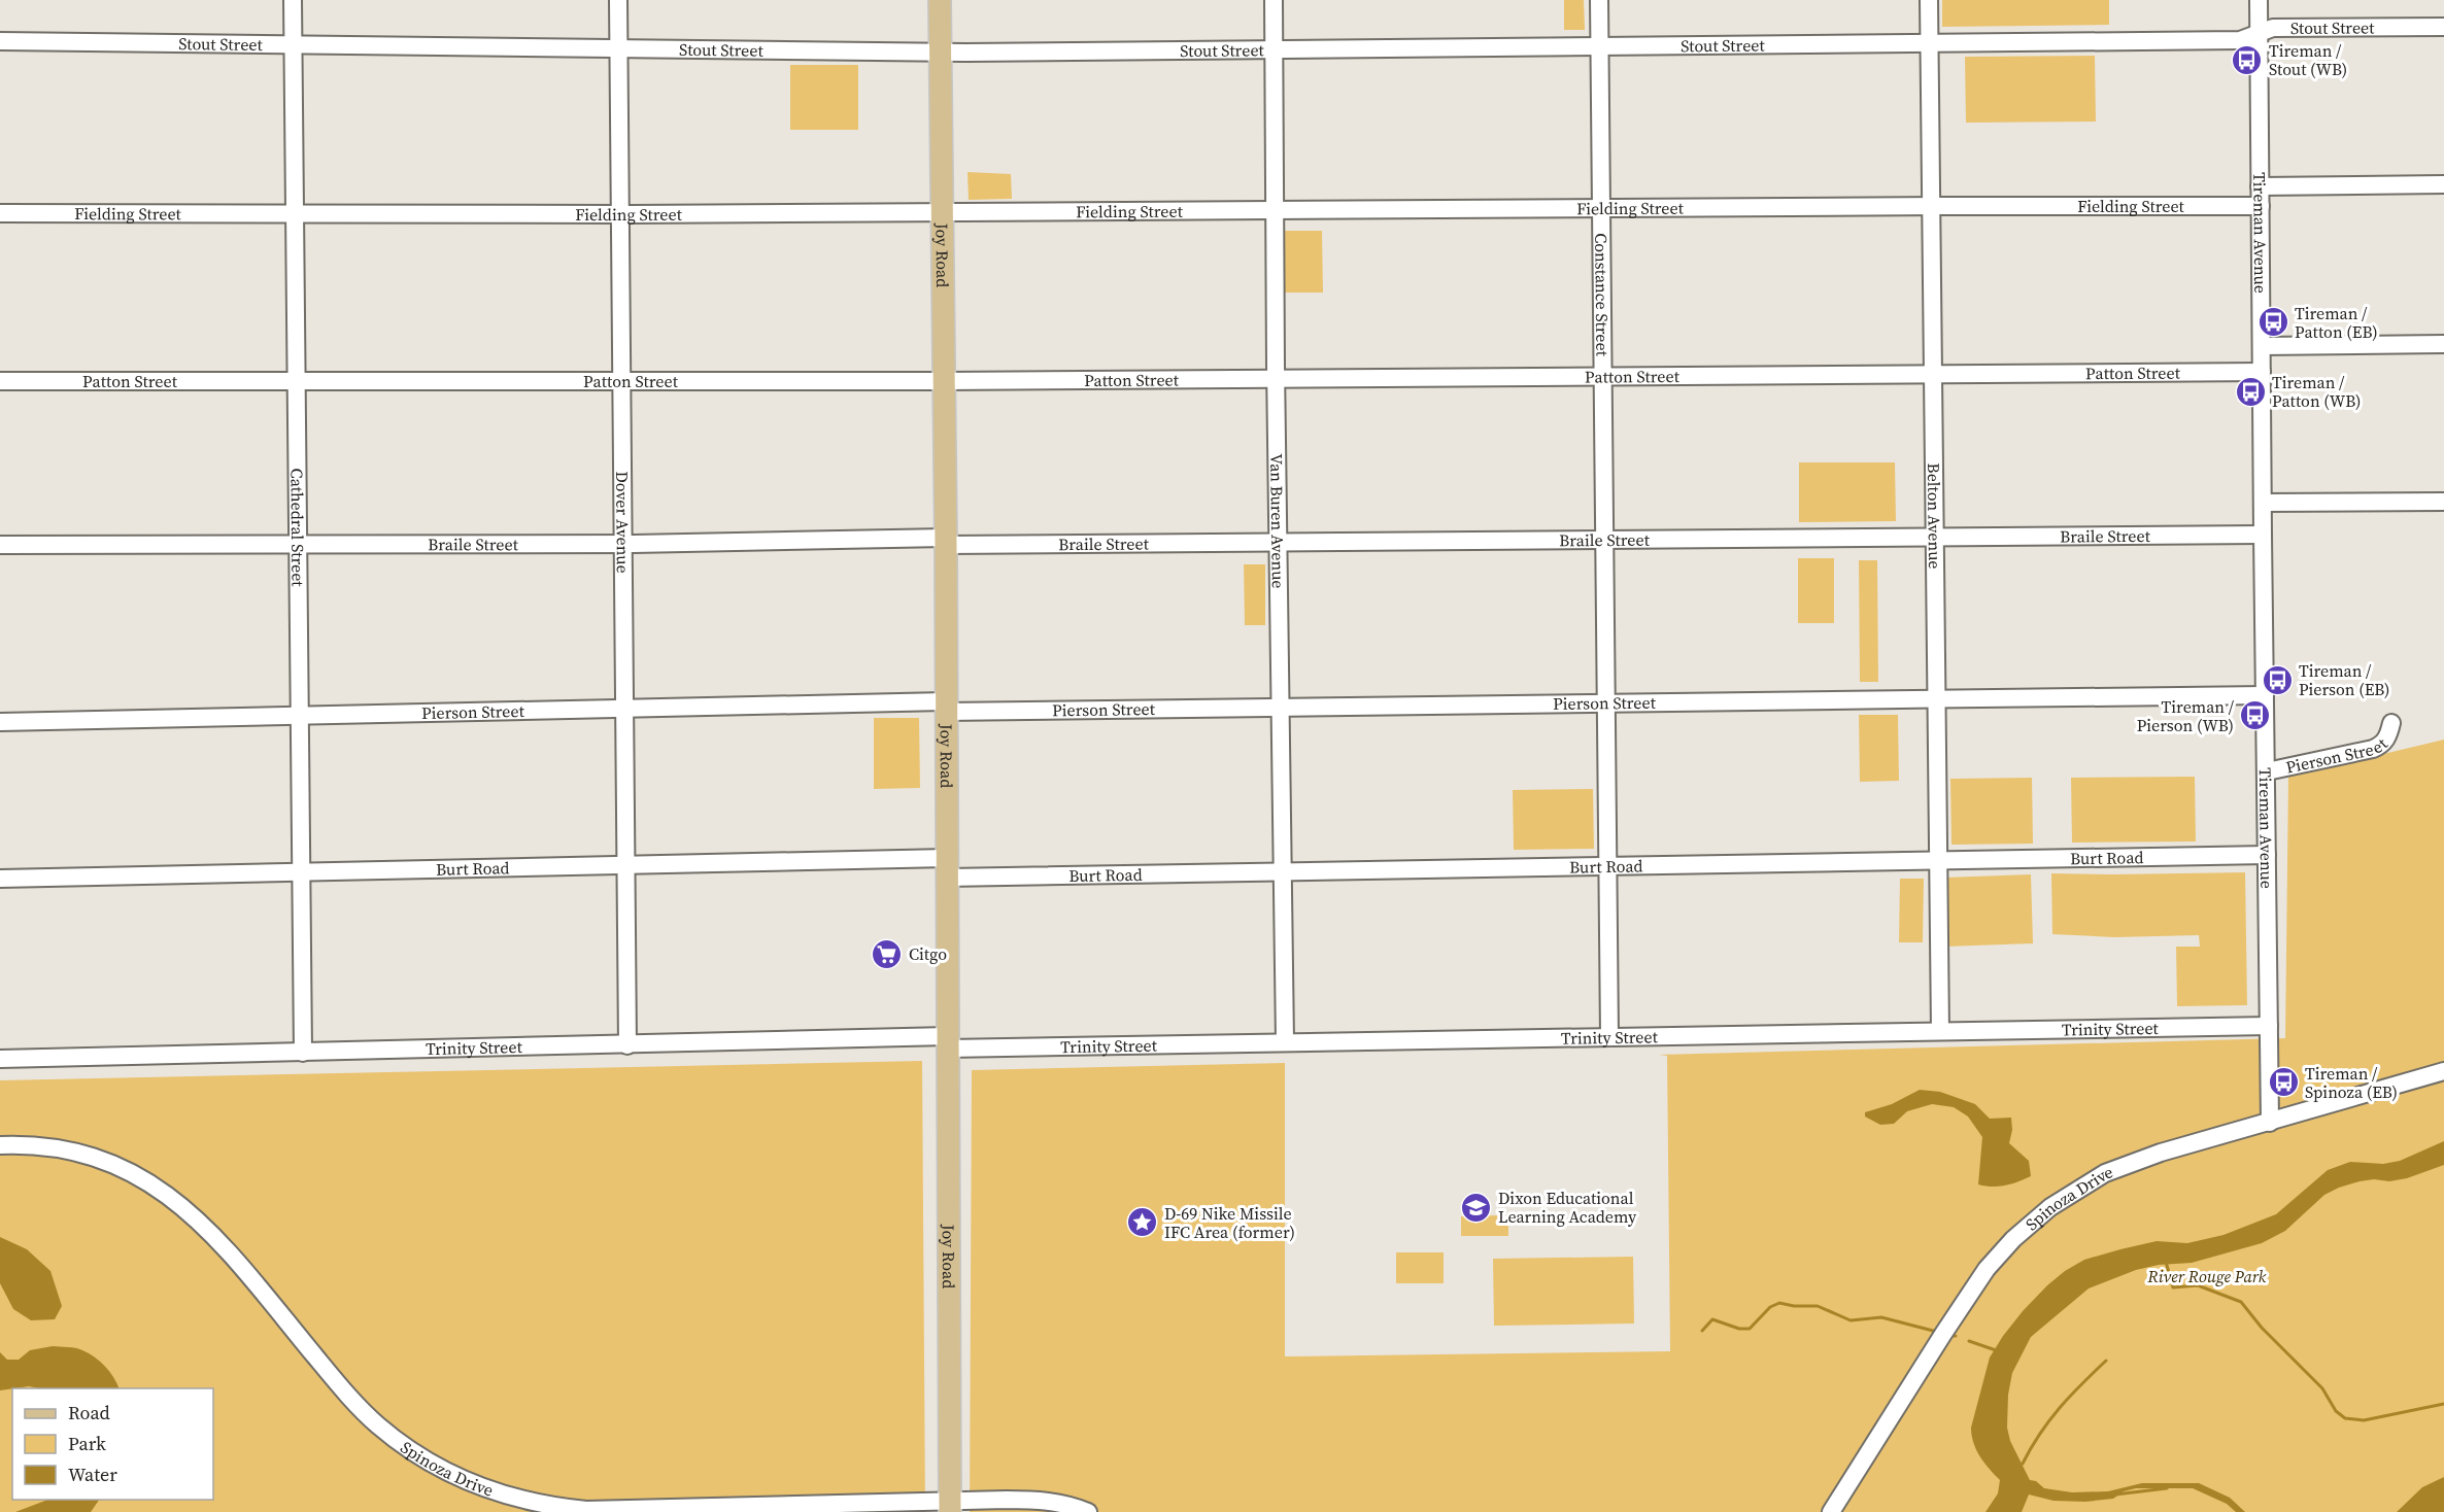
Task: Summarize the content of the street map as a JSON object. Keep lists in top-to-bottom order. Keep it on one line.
{"streets":{"main road":["Joy Road"],"street":["Stout Street","Fielding Street","Tireman Avenue","Constance Street","Patton Street","Belton Avenue","Van Buren Avenue","Dover Avenue","Cathedral Street","Braile Street","Pierson Street","Burt Road","Trinity Street","Spinoza Drive"]},"crossings":[["Stout Street","Tireman Avenue"],["Stout Street","Joy Road"],["Stout Street","Constance Street"],["Stout Street","Belton Avenue"],["Stout Street","Van Buren Avenue"],["Stout Street","Dover Avenue"],["Stout Street","Cathedral Street"],["Fielding Street","Tireman Avenue"],["Fielding Street","Joy Road"],["Fielding Street","Constance Street"],["Fielding Street","Belton Avenue"],["Fielding Street","Van Buren Avenue"],["Fielding Street","Dover Avenue"],["Fielding Street","Cathedral Street"],["Tireman Avenue","Patton Street"],["Tireman Avenue","Braile Street"],["Tireman Avenue","Pierson Street"],["Tireman Avenue","Burt Road"],["Tireman Avenue","Trinity Street"],["Tireman Avenue","Spinoza Drive"],["Joy Road","Patton Street"],["Joy Road","Braile Street"],["Joy Road","Pierson Street"],["Joy Road","Burt Road"],["Joy Road","Trinity Street"],["Joy Road","Spinoza Drive"],["Constance Street","Patton Street"],["Constance Street","Braile Street"],["Constance Street","Pierson Street"],["Constance Street","Burt Road"],["Constance Street","Trinity Street"],["Patton Street","Belton Avenue"],["Patton Street","Van Buren Avenue"],["Patton Street","Dover Avenue"],["Patton Street","Cathedral Street"],["Belton Avenue","Braile Street"],["Belton Avenue","Pierson Street"],["Belton Avenue","Burt Road"],["Belton Avenue","Trinity Street"],["Van Buren Avenue","Braile Street"],["Van Buren Avenue","Pierson Street"],["Van Buren Avenue","Burt Road"],["Van Buren Avenue","Trinity Street"],["Dover Avenue","Braile Street"],["Dover Avenue","Pierson Street"],["Dover Avenue","Burt Road"],["Dover Avenue","Trinity Street"],["Cathedral Street","Braile Street"],["Cathedral Street","Pierson Street"],["Cathedral Street","Burt Road"],["Cathedral Street","Trinity Street"]],"parks":["River Rouge Park"],"places":{"bus stop":["Tireman / Stout (WB)","Tireman / Patton (EB)","Tireman / Patton (WB)","Tireman / Pierson (EB)","Tireman / Pierson (WB)","Tireman / Spinoza (EB)"],"supermarket":["Citgo"],"school or university":["Dixon Educational Learning Academy"],"place":["D-69 Nike Missile IFC Area (former)"]},"legend":["Road","Park","Water"]}
